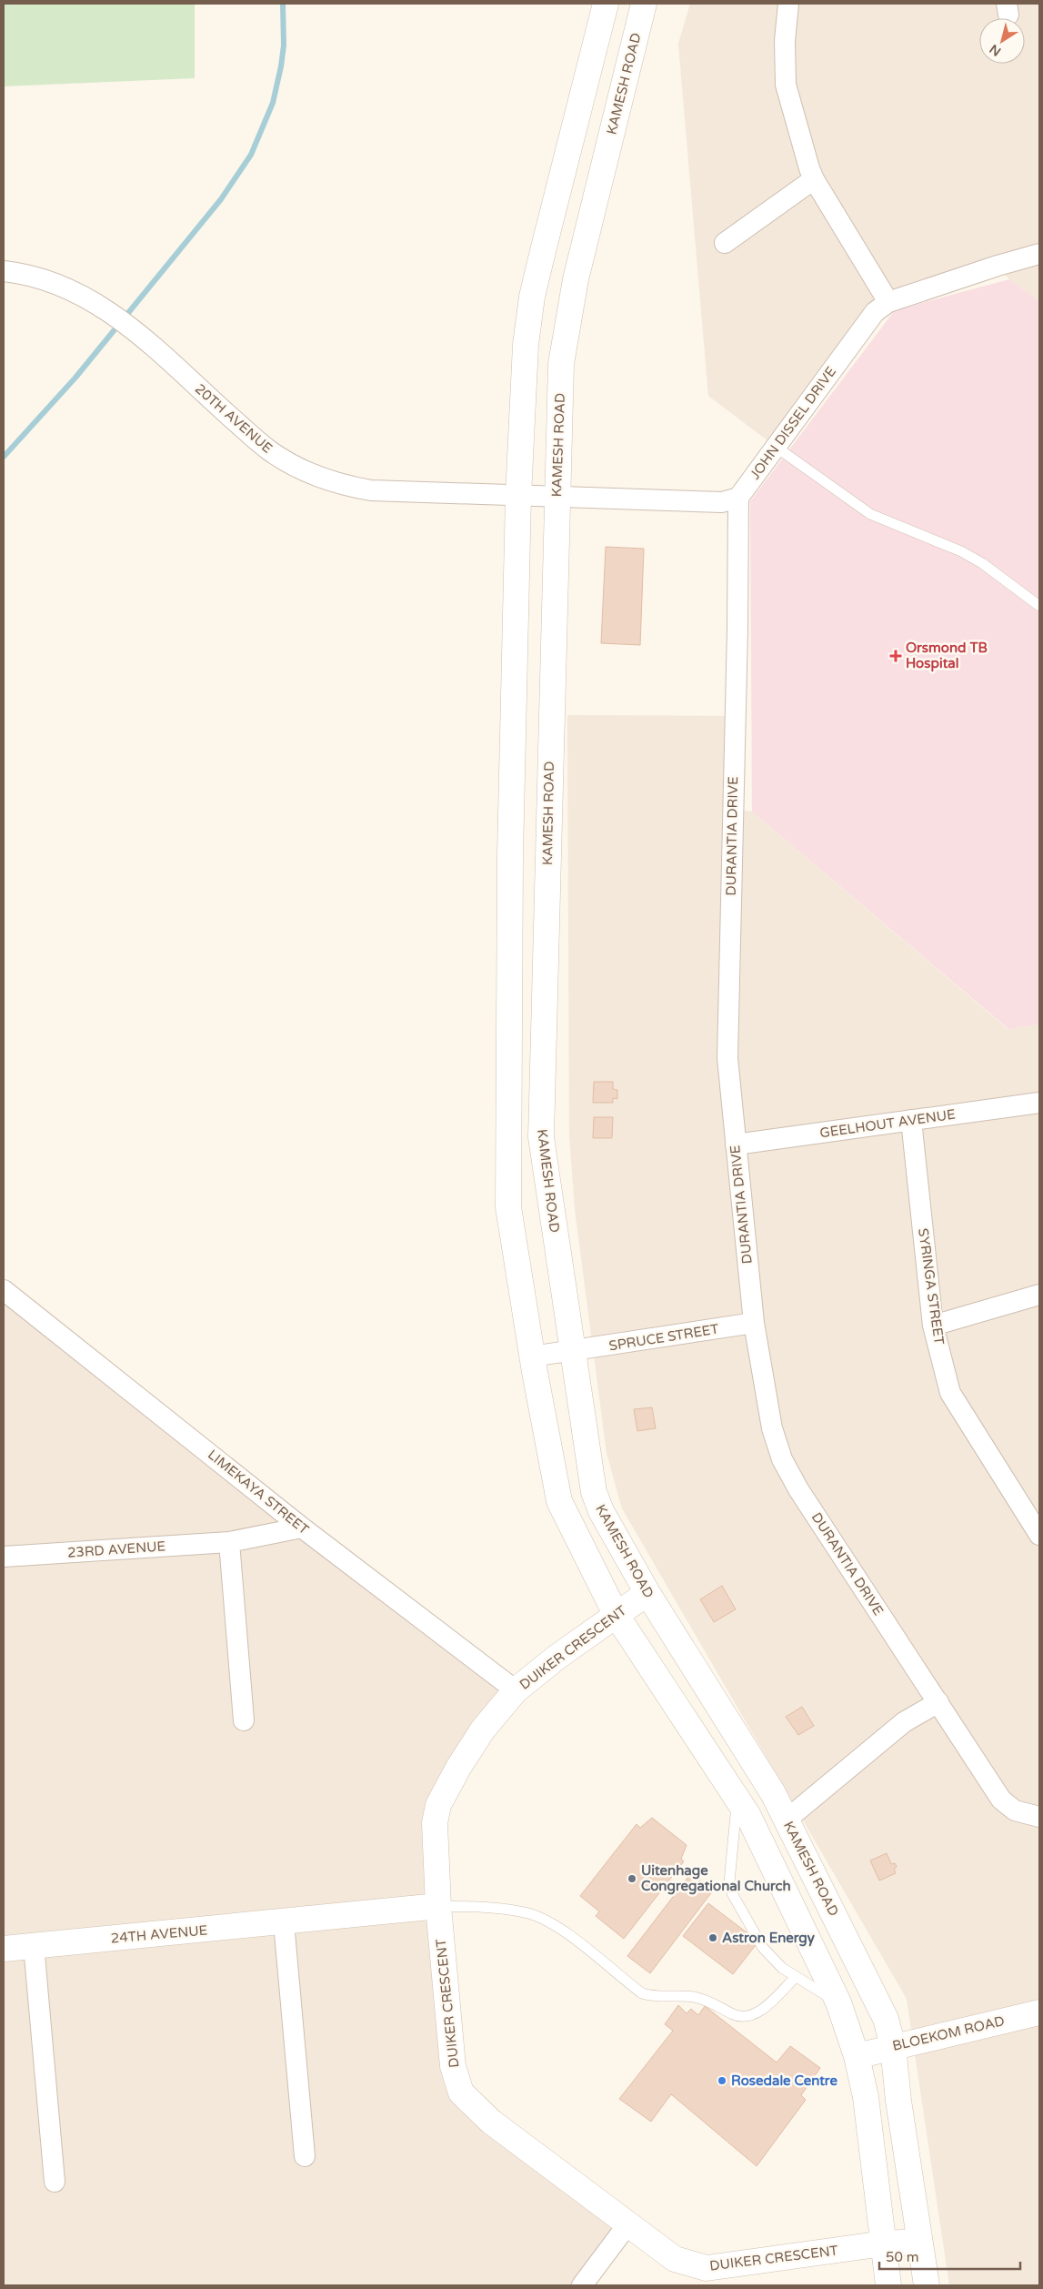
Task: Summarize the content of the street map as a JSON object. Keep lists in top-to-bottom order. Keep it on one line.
{"streets":{"main road":["KAMESH ROAD","DUIKER CRESCENT","24TH AVENUE","BLOEKOM ROAD"],"street":["20TH AVENUE","JOHN DISSEL DRIVE","DURANTIA DRIVE","GEELHOUT AVENUE","SYRINGA STREET","SPRUCE STREET","LIMEKAYA STREET","23RD AVENUE"]},"crossings":[["KAMESH ROAD","SPRUCE STREET"],["KAMESH ROAD","DUIKER CRESCENT"],["KAMESH ROAD","BLOEKOM ROAD"],["JOHN DISSEL DRIVE","DURANTIA DRIVE"],["DURANTIA DRIVE","GEELHOUT AVENUE"],["DURANTIA DRIVE","SPRUCE STREET"],["GEELHOUT AVENUE","SYRINGA STREET"],["LIMEKAYA STREET","23RD AVENUE"],["LIMEKAYA STREET","DUIKER CRESCENT"],["DUIKER CRESCENT","24TH AVENUE"]],"places":{"health":["Orsmond TB Hospital"],"other":["Uitenhage Congregational Church","Astron Energy","Rosedale Centre"]},"scale_bar":"50 m","north":"bottom left"}
